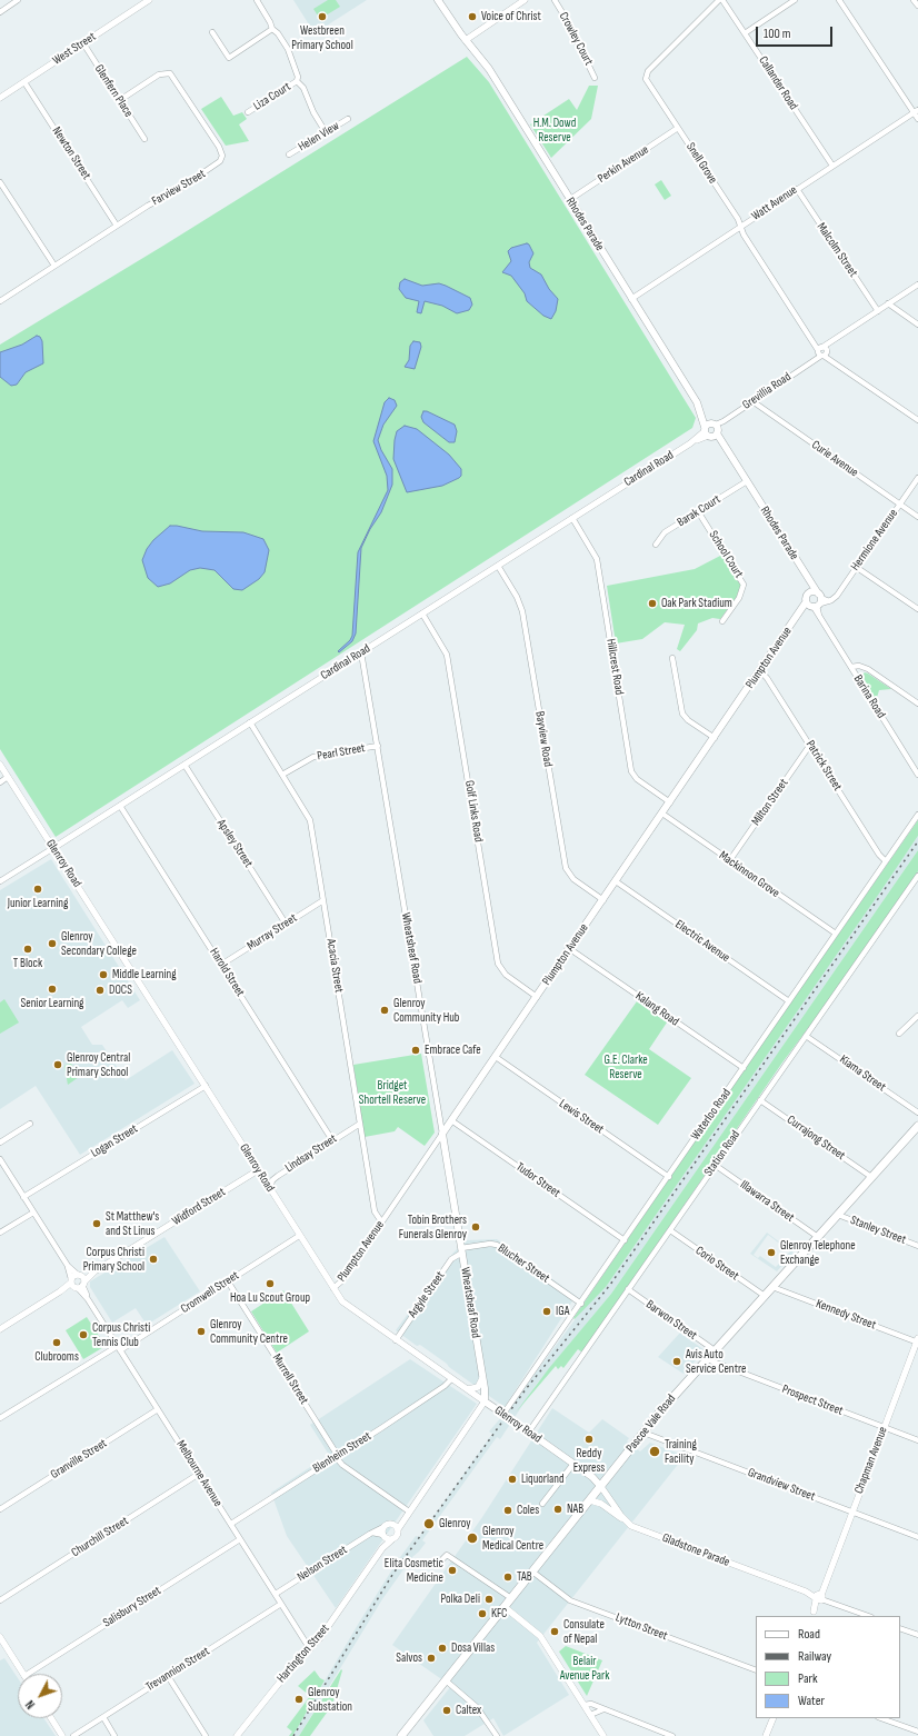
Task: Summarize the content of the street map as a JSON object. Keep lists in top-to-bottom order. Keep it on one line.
{"streets":{"main road":["Rhodes Parade","Plumpton Avenue","Glenroy Road","Wheatsheaf Road","Pascoe Vale Road"],"street":["Crowley Court","West Street","Callander Road","Glenfern Place","Liza Court","Helen View","Newton Street","Snell Grove","Perkin Avenue","Farview Street","Watt Avenue","Malcolm Street","Grevillia Road","Curie Avenue","Cardinal Road","Barak Court","Hermione Avenue","School Court","Hillcrest Road","Barina Road","Bayview Road","Pearl Street","Patrick Street","Milton Street","Golf Links Road","Apsley Street","Mackinnon Grove","Murray Street","Electric Avenue","Acacia Street","Harold Street","Kalang Road","Kiama Street","Waterloo Road","Lewis Street","Currajong Street","Logan Street","Lindsay Street","Station Road","Tudor Street","Illawarra Street","Widford Street","Stanley Street","Blucher Street","Corio Street","Cromwell Street","Argyle Street","Kennedy Street","Barwon Street","Murrell Street","Prospect Street","Blenheim Street","Granville Street","Chapman Avenue","Melbourne Avenue","Grandview Street","Churchill Street","Gladstone Parade","Nelson Street","Salisbury Street","Lytton Street","Hartington Street","Trevannion Street"]},"crossings":[["West Street","Glenfern Place"],["West Street","Newton Street"],["Callander Road","Watt Avenue"],["Glenfern Place","Farview Street"],["Newton Street","Farview Street"],["Snell Grove","Perkin Avenue"],["Snell Grove","Watt Avenue"],["Snell Grove","Grevillia Road"],["Perkin Avenue","Rhodes Parade"],["Watt Avenue","Rhodes Parade"],["Watt Avenue","Malcolm Street"],["Rhodes Parade","Grevillia Road"],["Rhodes Parade","Cardinal Road"],["Rhodes Parade","Barak Court"],["Rhodes Parade","Hermione Avenue"],["Rhodes Parade","Plumpton Avenue"],["Rhodes Parade","Barina Road"],["Malcolm Street","Grevillia Road"],["Grevillia Road","Curie Avenue"],["Grevillia Road","Cardinal Road"],["Curie Avenue","Hermione Avenue"],["Cardinal Road","Hillcrest Road"],["Cardinal Road","Bayview Road"],["Cardinal Road","Golf Links Road"],["Cardinal Road","Apsley Street"],["Cardinal Road","Glenroy Road"],["Cardinal Road","Wheatsheaf Road"],["Cardinal Road","Acacia Street"],["Cardinal Road","Harold Street"],["Barak Court","School Court"],["Hermione Avenue","Plumpton Avenue"],["Hermione Avenue","Barina Road"],["Plumpton Avenue","Hillcrest Road"],["Plumpton Avenue","Barina Road"],["Plumpton Avenue","Bayview Road"],["Plumpton Avenue","Patrick Street"],["Plumpton Avenue","Golf Links Road"],["Plumpton Avenue","Glenroy Road"],["Plumpton Avenue","Mackinnon Grove"],["Plumpton Avenue","Electric Avenue"],["Plumpton Avenue","Wheatsheaf Road"],["Plumpton Avenue","Acacia Street"],["Plumpton Avenue","Kalang Road"],["Plumpton Avenue","Lewis Street"],["Plumpton Avenue","Tudor Street"],["Pearl Street","Wheatsheaf Road"],["Pearl Street","Acacia Street"],["Patrick Street","Milton Street"],["Patrick Street","Waterloo Road"],["Milton Street","Mackinnon Grove"],["Apsley Street","Murray Street"],["Glenroy Road","Wheatsheaf Road"],["Glenroy Road","Waterloo Road"],["Glenroy Road","Logan Street"],["Glenroy Road","Lindsay Street"],["Glenroy Road","Station Road"],["Glenroy Road","Widford Street"],["Glenroy Road","Cromwell Street"],["Glenroy Road","Argyle Street"],["Glenroy Road","Pascoe Vale Road"],["Glenroy Road","Blenheim Street"],["Glenroy Road","Gladstone Parade"],["Mackinnon Grove","Waterloo Road"],["Murray Street","Acacia Street"],["Murray Street","Harold Street"],["Electric Avenue","Waterloo Road"],["Wheatsheaf Road","Blucher Street"],["Wheatsheaf Road","Argyle Street"],["Acacia Street","Lindsay Street"],["Harold Street","Lindsay Street"],["Kalang Road","Waterloo Road"],["Kiama Street","Station Road"],["Waterloo Road","Lewis Street"],["Waterloo Road","Tudor Street"],["Waterloo Road","Blucher Street"],["Currajong Street","Station Road"],["Currajong Street","Pascoe Vale Road"],["Logan Street","Melbourne Avenue"],["Station Road","Illawarra Street"],["Station Road","Corio Street"],["Station Road","Barwon Street"],["Illawarra Street","Pascoe Vale Road"],["Widford Street","Melbourne Avenue"],["Stanley Street","Pascoe Vale Road"],["Blucher Street","Argyle Street"],["Corio Street","Pascoe Vale Road"],["Cromwell Street","Murrell Street"],["Cromwell Street","Melbourne Avenue"],["Kennedy Street","Pascoe Vale Road"],["Kennedy Street","Chapman Avenue"],["Barwon Street","Pascoe Vale Road"],["Murrell Street","Blenheim Street"],["Prospect Street","Pascoe Vale Road"],["Prospect Street","Chapman Avenue"],["Pascoe Vale Road","Grandview Street"],["Pascoe Vale Road","Gladstone Parade"],["Pascoe Vale Road","Lytton Street"],["Blenheim Street","Melbourne Avenue"],["Granville Street","Melbourne Avenue"],["Chapman Avenue","Grandview Street"],["Chapman Avenue","Gladstone Parade"],["Melbourne Avenue","Churchill Street"],["Melbourne Avenue","Nelson Street"],["Melbourne Avenue","Salisbury Street"],["Melbourne Avenue","Hartington Street"],["Melbourne Avenue","Trevannion Street"],["Nelson Street","Hartington Street"]],"parks":["H.M. Dowd Reserve","G.E. Clarke Reserve","Bridget Shortell Reserve","Belair Avenue Park"],"places":["Westbreen Primary School","Voice of Christ","Oak Park Stadium","Junior Learning","Glenroy Secondary College","T Block","Middle Learning","Senior Learning","DOCS","Glenroy Community Hub","Embrace Cafe","Glenroy Central Primary School","St Matthew's and St Linus","Tobin Brothers Funerals Glenroy","Glenroy Telephone Exchange","Corpus Christi Primary School","Hoa Lu Scout Group","IGA","Glenroy Community Centre","Corpus Christi Tennis Club","Clubrooms","Avis Auto Service Centre","Reddy Express","Training Facility","Liquorland","NAB","Coles","Glenroy","Glenroy Medical Centre","Elita Cosmetic Medicine","TAB","Polka Deli","KFC","Consulate of Nepal","Dosa Villas","Salvos","Glenroy Substation","Caltex"],"legend":["Road","Railway","Park","Water"],"scale_bar":"100 m","north":"bottom left"}
